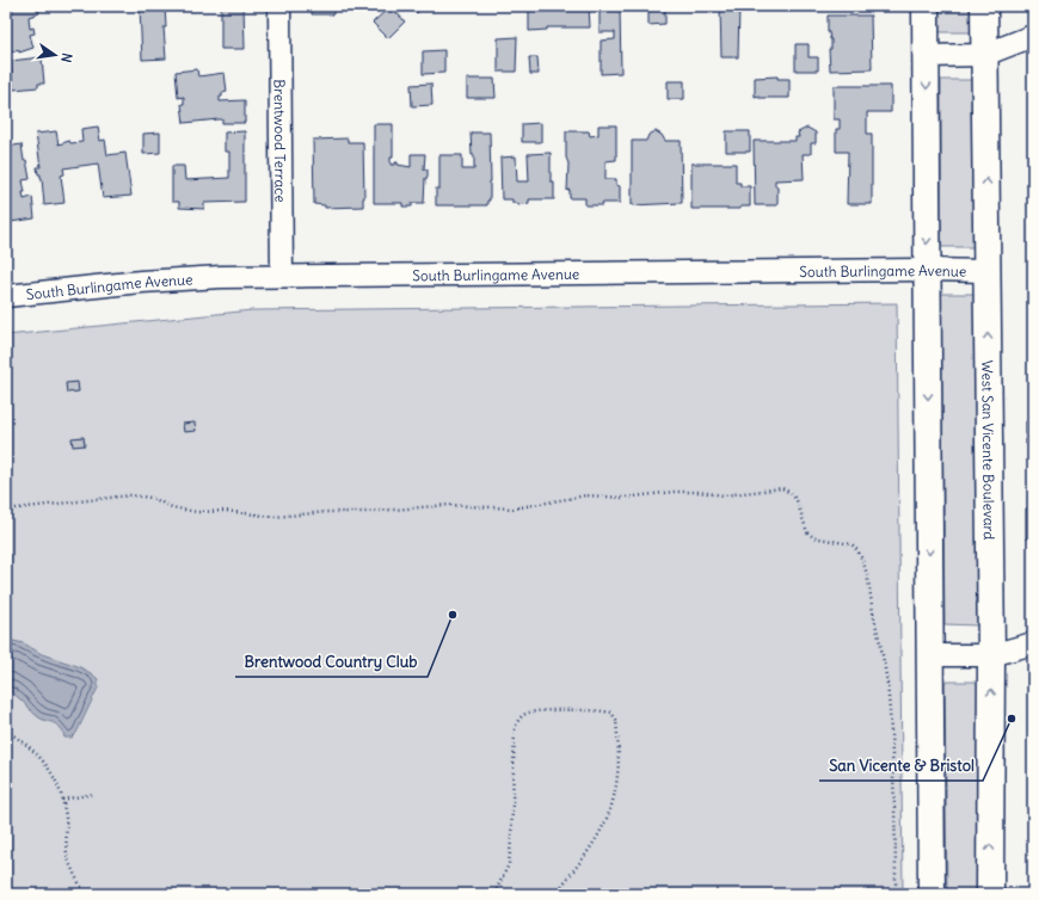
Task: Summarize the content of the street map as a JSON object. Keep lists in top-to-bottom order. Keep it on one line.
{"streets":{"main road":["West San Vicente Boulevard"],"street":["Brentwood Terrace","South Burlingame Avenue"]},"crossings":[["Brentwood Terrace","South Burlingame Avenue"],["South Burlingame Avenue","West San Vicente Boulevard"]],"places":["Brentwood Country Club","San Vicente & Bristol"],"north":"right"}
